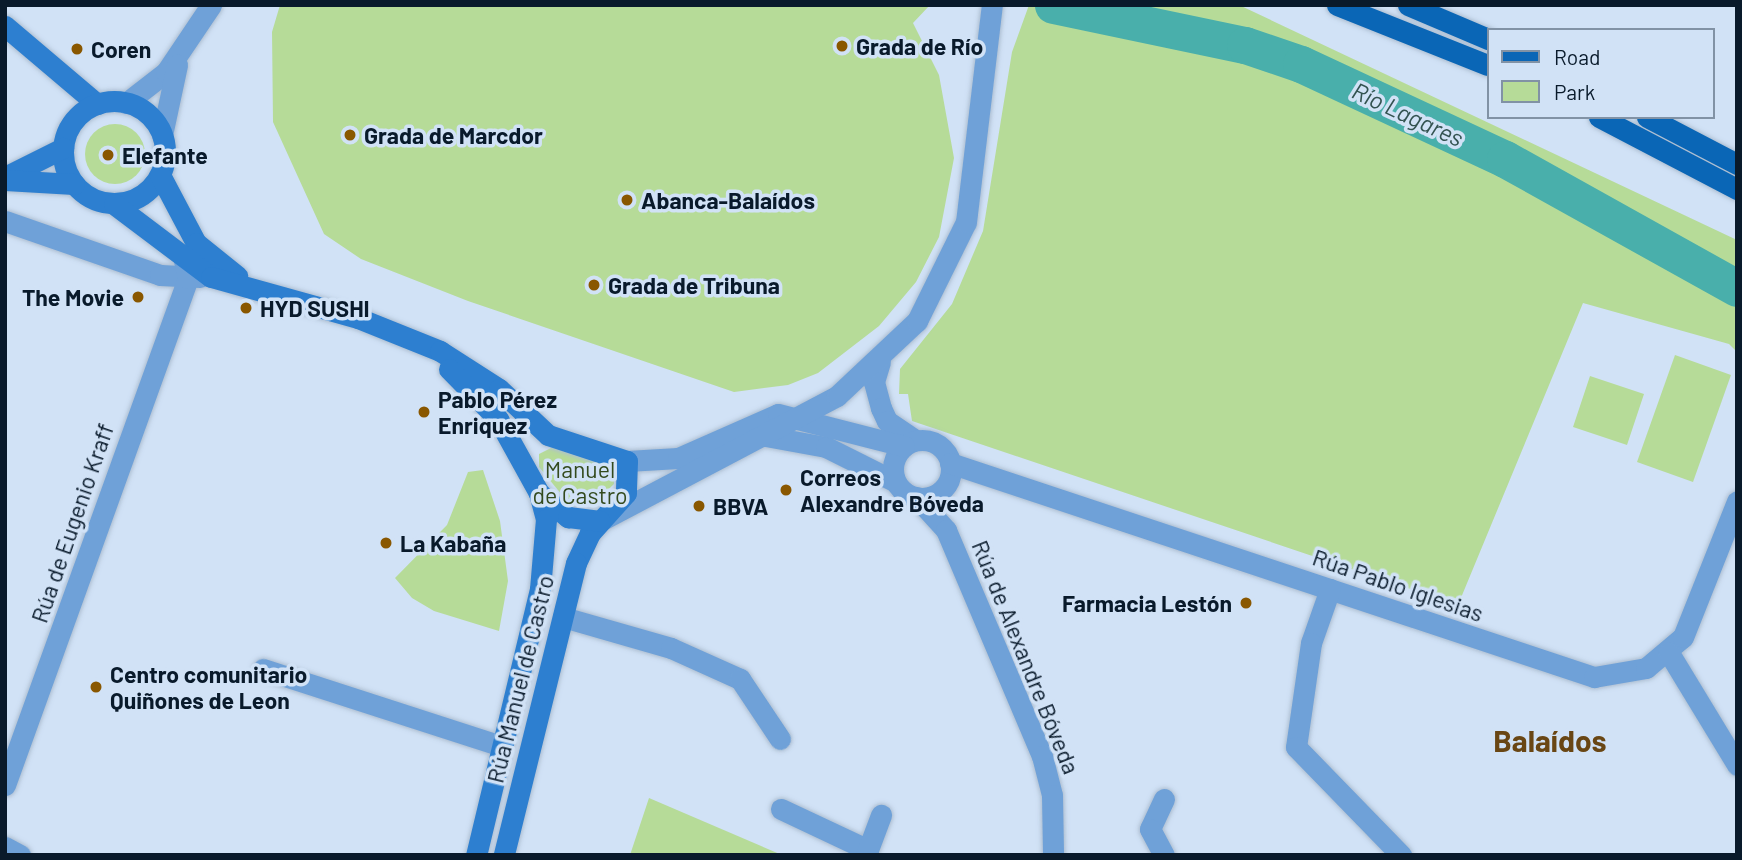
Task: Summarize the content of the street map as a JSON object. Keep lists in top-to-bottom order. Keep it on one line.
{"streets":{"main road":["Rúa Manuel de Castro"],"street":["Rúa de Eugenio Kraff","Rúa Pablo Iglesias","Rúa de Alexandre Bóveda"]},"crossings":[["Rúa Pablo Iglesias","Rúa de Alexandre Bóveda"]],"districts":["Balaídos"],"water":["Río Lagares"],"parks":["Manuel de Castro"],"places":["Grada de Río","Coren","Grada de Marcdor","Elefante","Abanca-Balaídos","Grada de Tribuna","The Movie","HYD SUSHI","Pablo Pérez Enriquez","Correos Alexandre Bóveda","BBVA","La Kabaña","Farmacia Lestón","Centro comunitario Quiñones de Leon"],"legend":["Road","Park"]}
